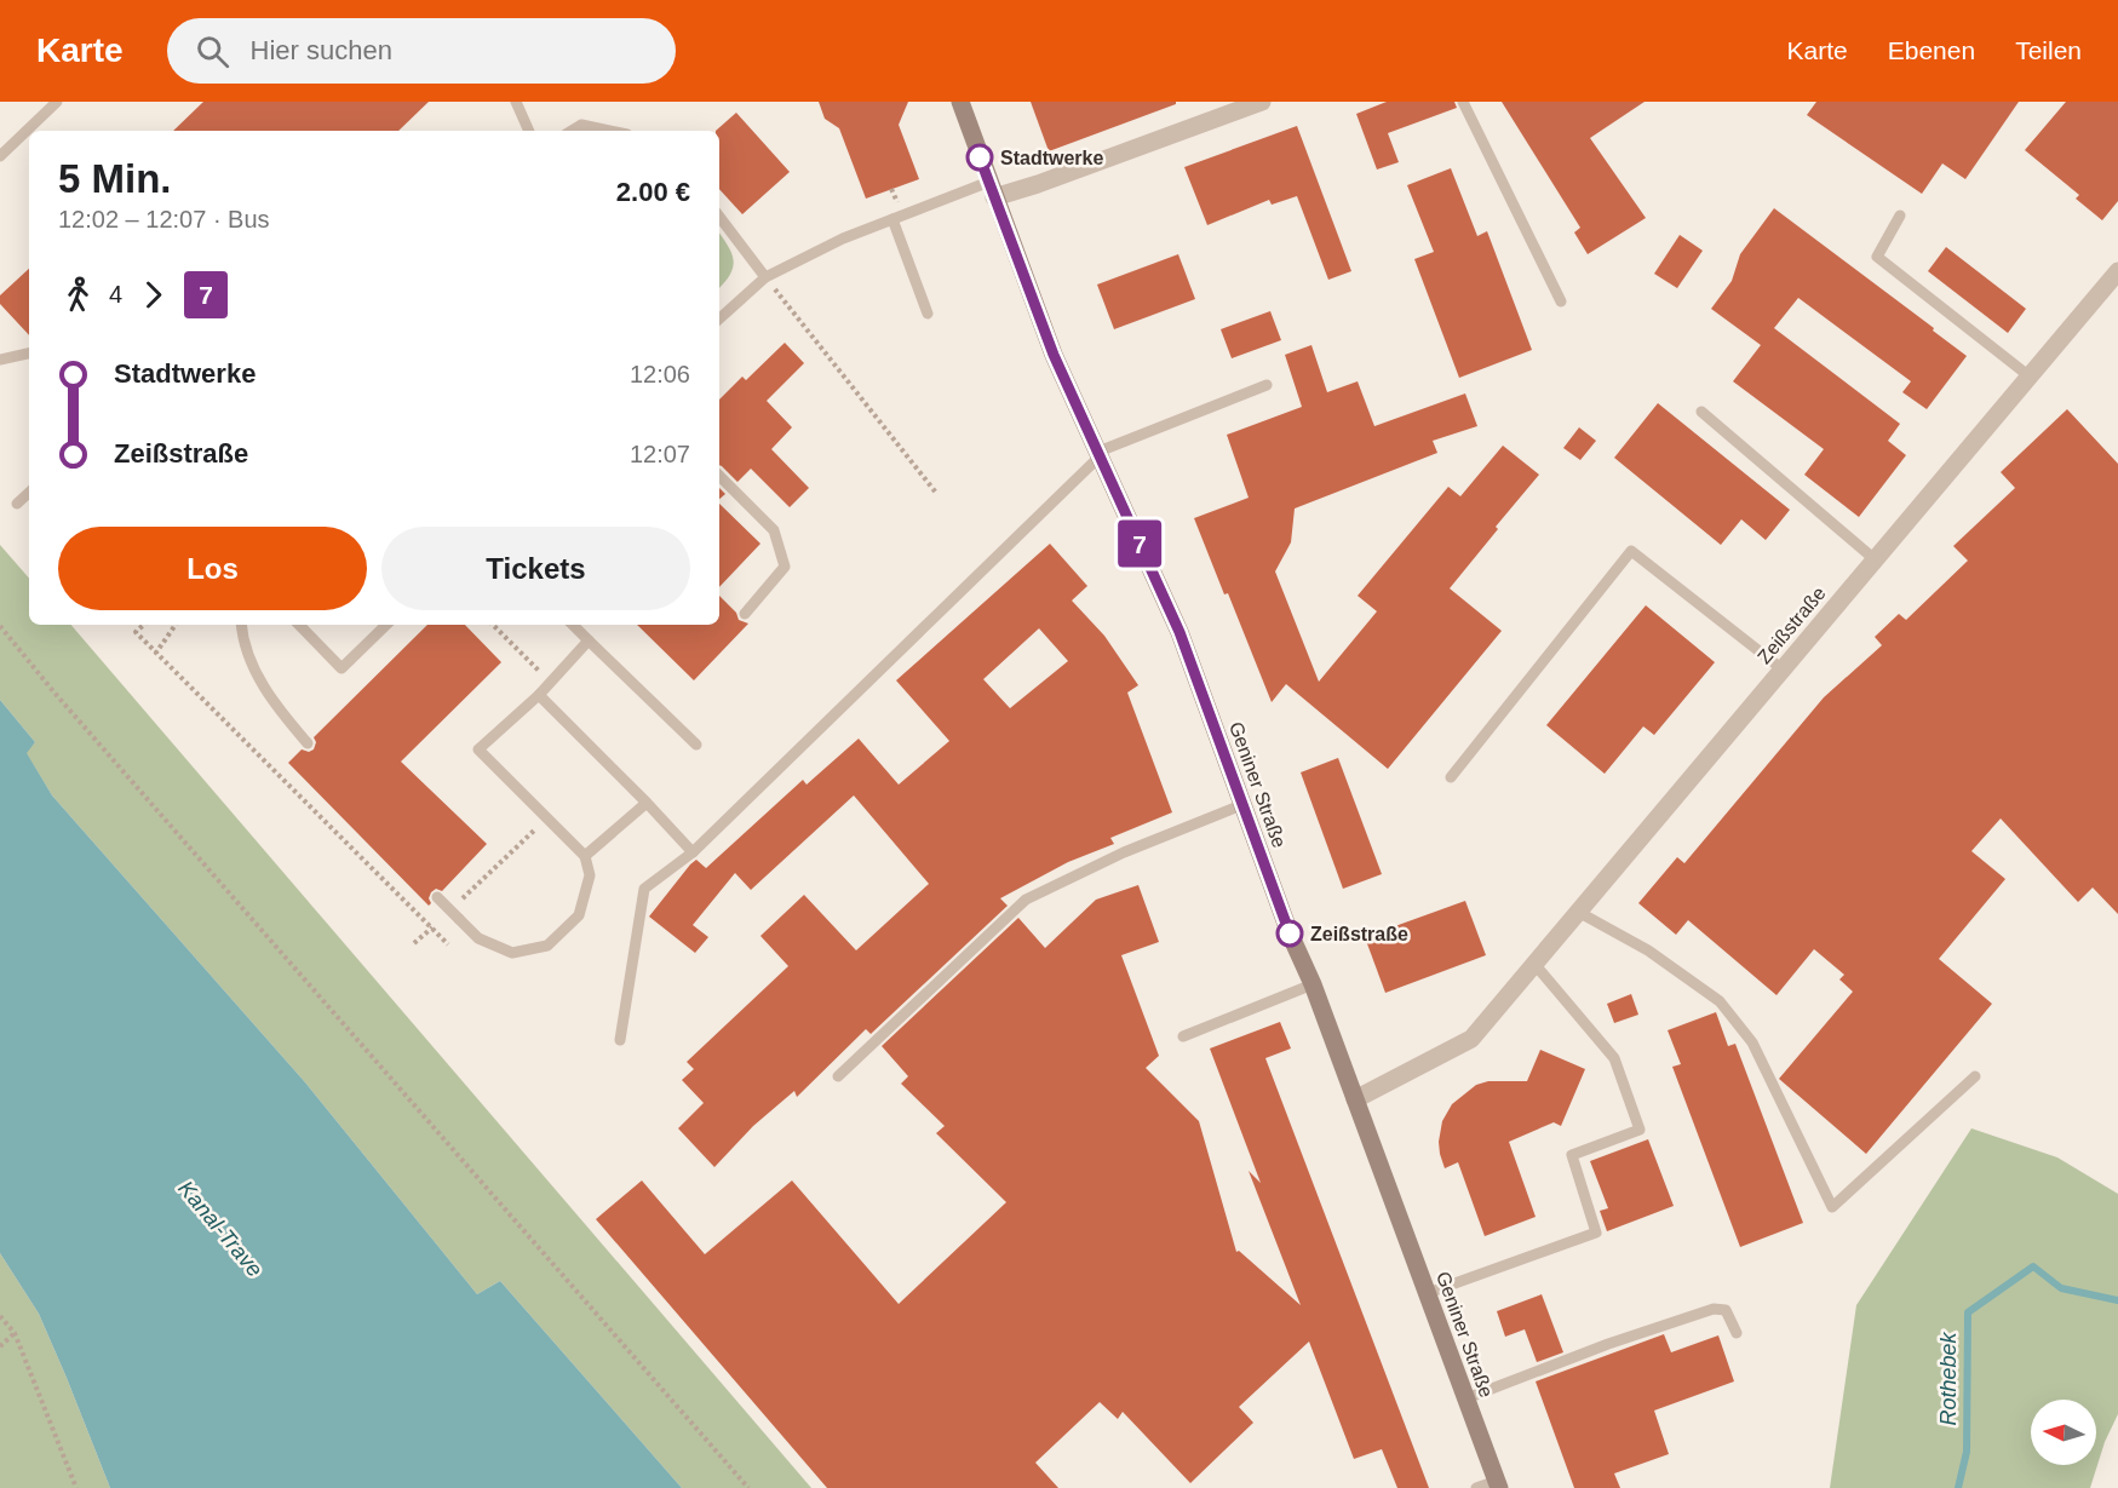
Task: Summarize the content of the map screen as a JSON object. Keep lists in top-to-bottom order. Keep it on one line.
{"streets":{"main road":["Geniner Straße"],"street":["Zeißstraße"]},"crossings":[["Zeißstraße","Geniner Straße"]],"water":["Kanal-Trave","Rothebek"],"places":["Stadtwerke","Zeißstraße"],"lines":["bus line 7"],"north":"left","page":{"header":"Karte","search":"Hier suchen","nav":["Karte","Ebenen","Teilen"],"on_map":"7","heading":["5 Min.","12:02 – 12:07 · Bus","2.00 €"],"legs":["4","7"],"list":[{"name":"Stadtwerke","value":"12:06"},{"name":"Zeißstraße","value":"12:07"}],"buttons":["Los","Tickets"]}}
